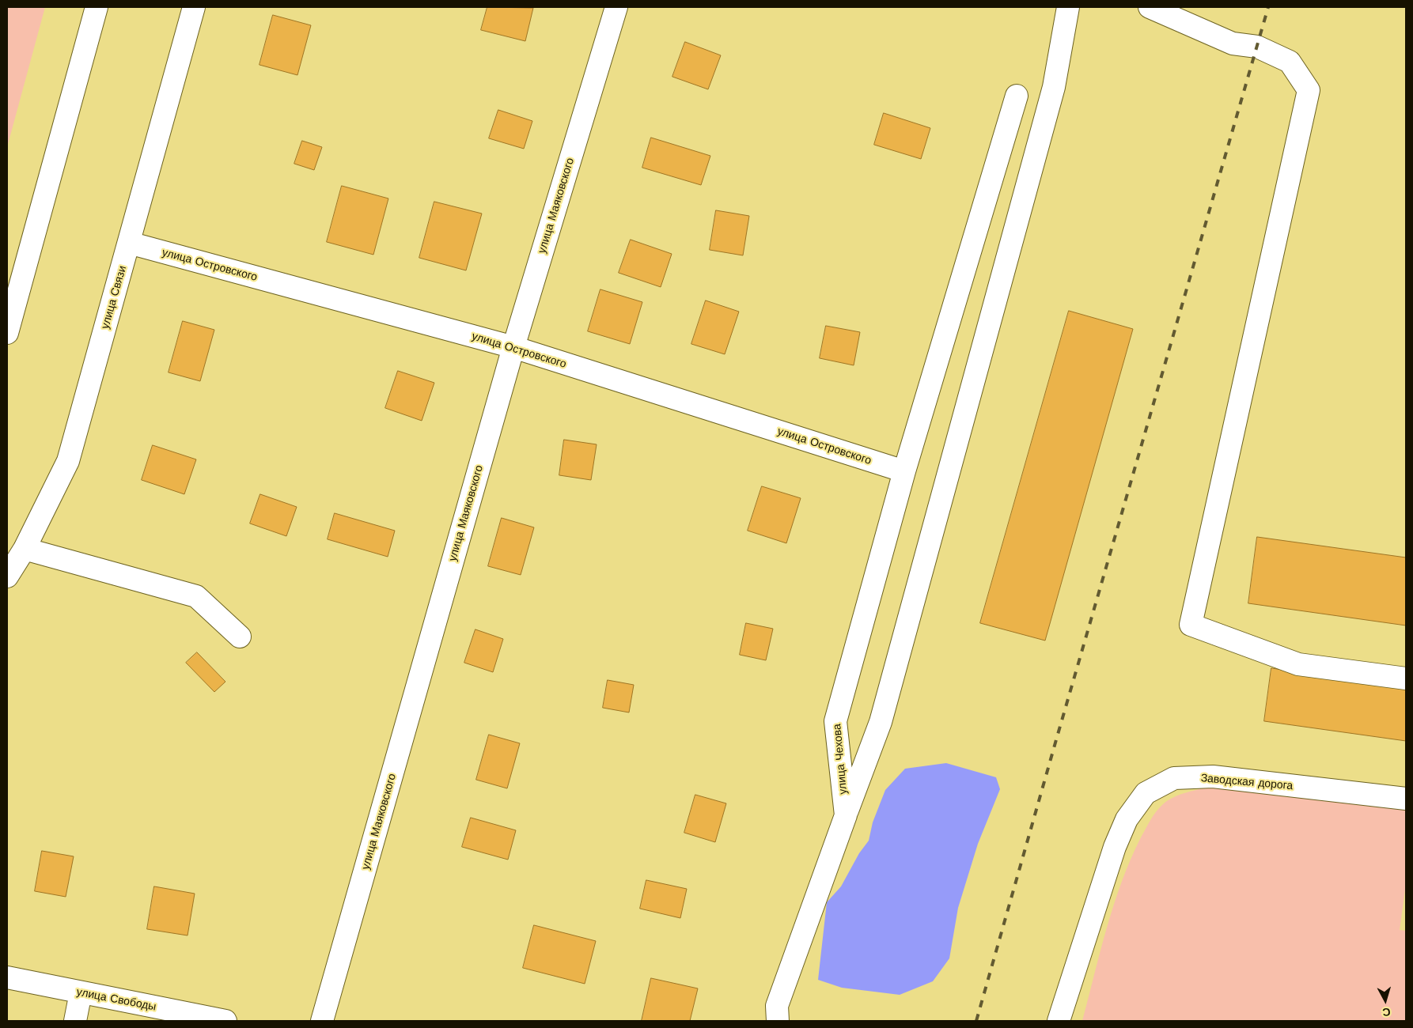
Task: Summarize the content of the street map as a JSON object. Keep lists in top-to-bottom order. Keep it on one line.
{"streets":{"street":["улица Маяковского","улица Островского","улица Связи","улица Чехова","Заводская дорога","улица Свободы"]},"crossings":[["улица Маяковского","улица Островского"],["улица Островского","улица Связи"],["улица Островского","улица Чехова"]],"north":"bottom"}
